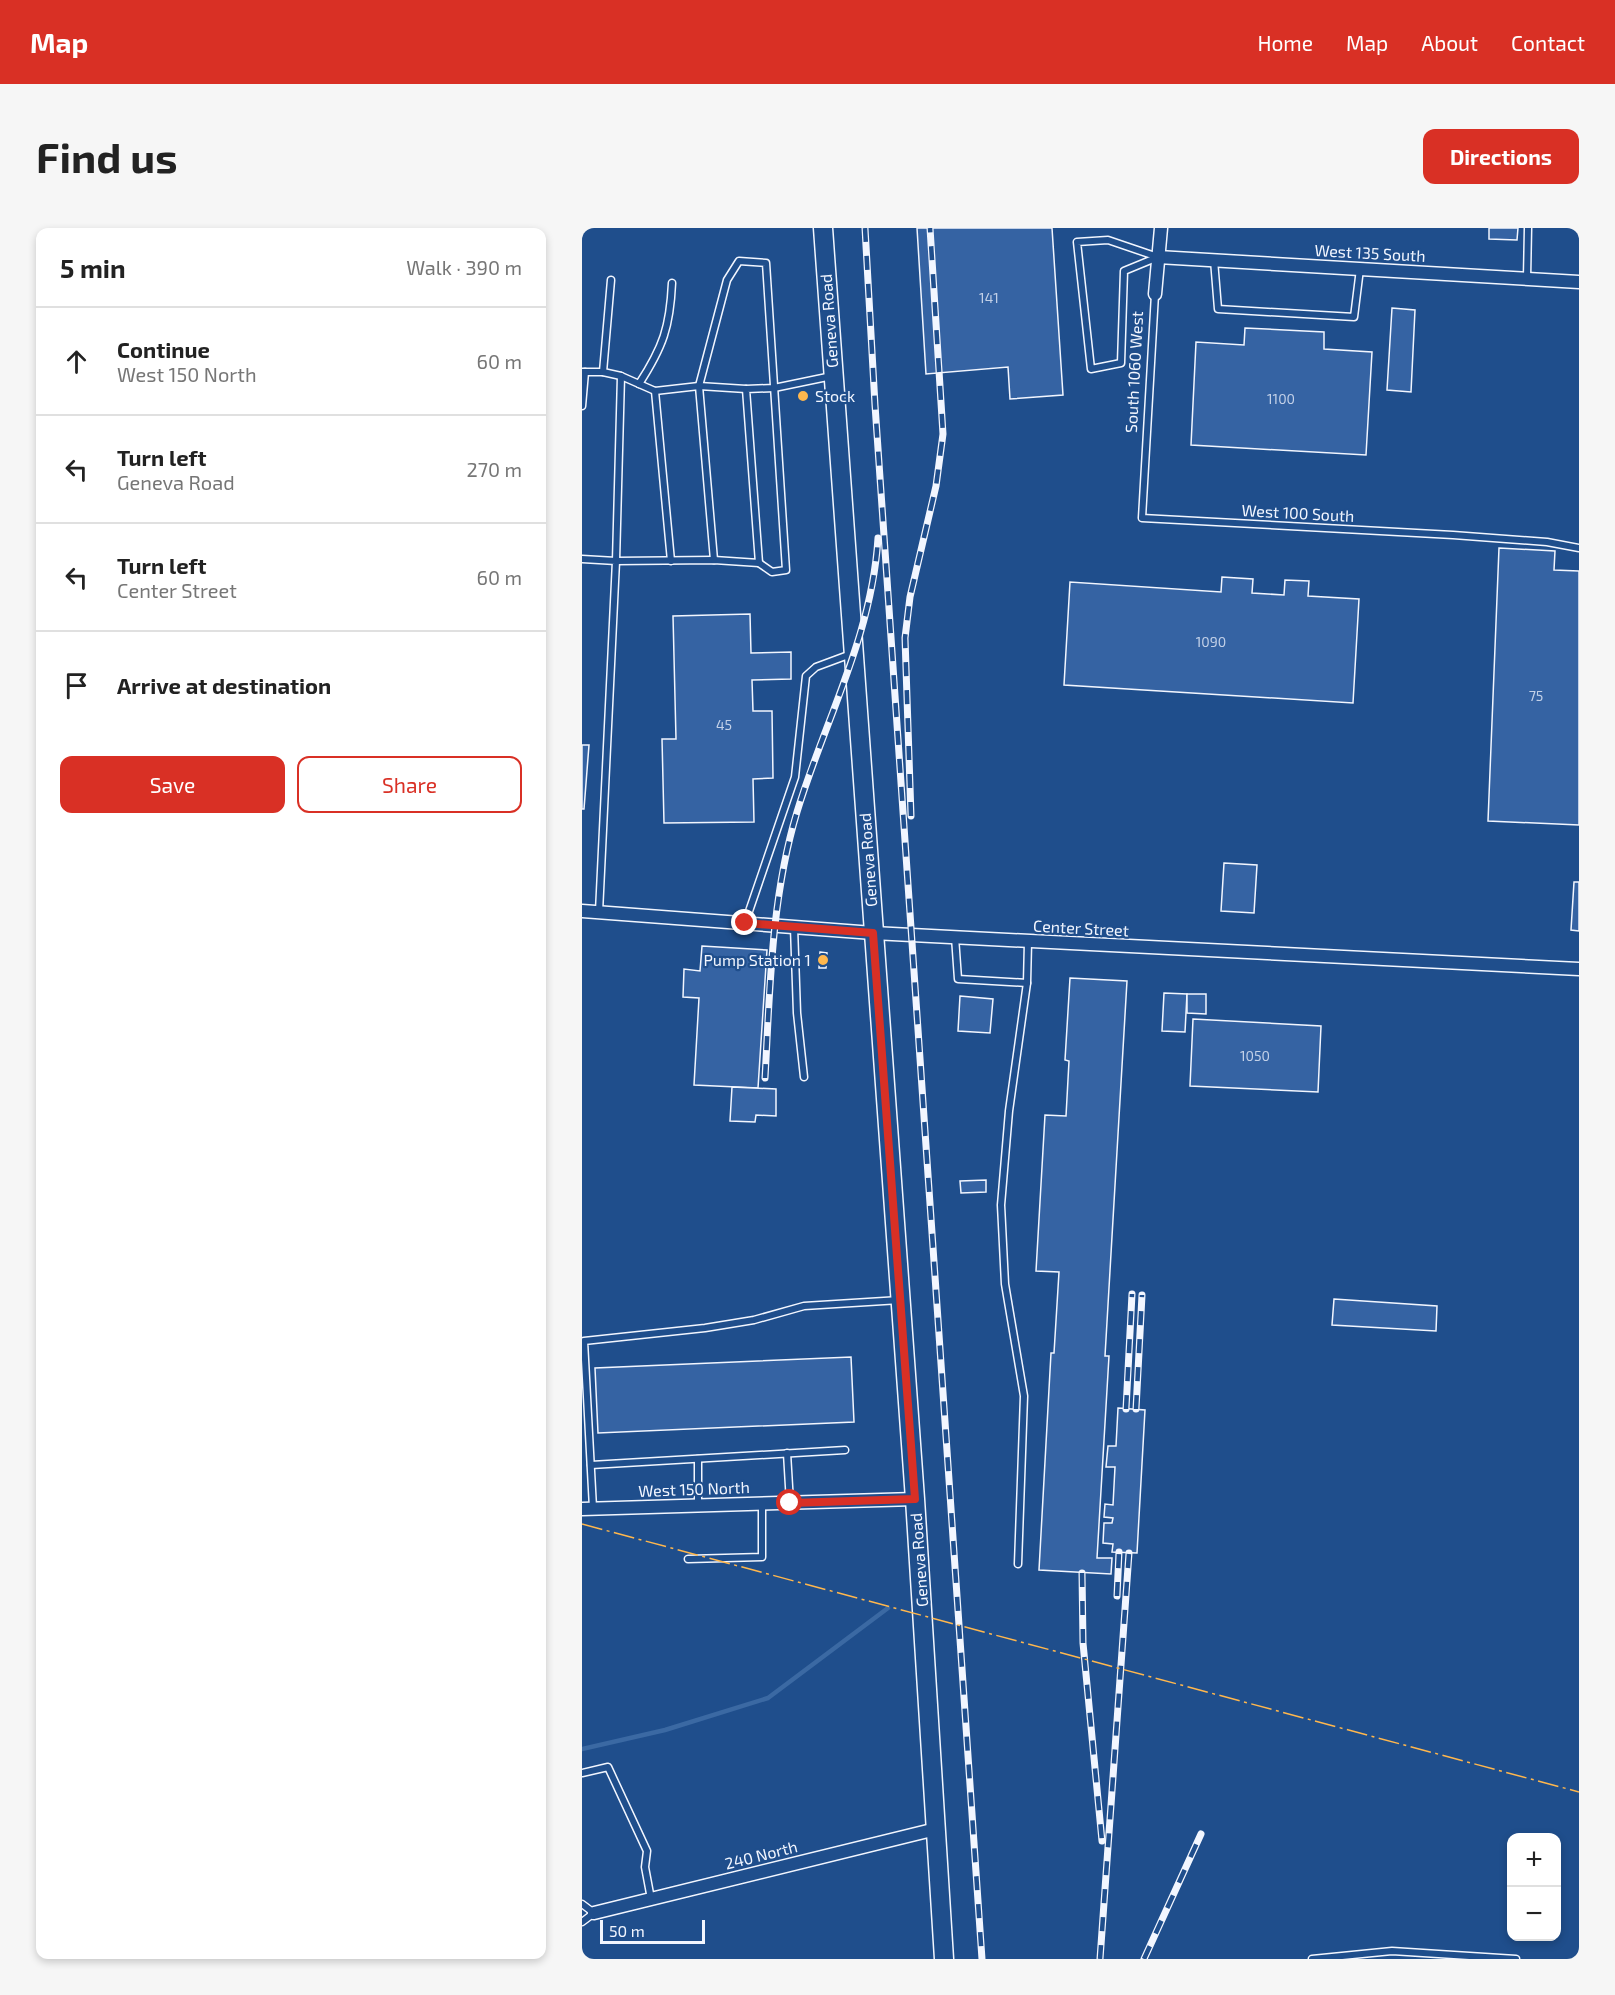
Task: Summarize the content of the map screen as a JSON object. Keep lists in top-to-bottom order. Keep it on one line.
{"streets":{"main road":["Geneva Road"],"street":["West 135 South","South 1060 West","Center Street","West 150 North","240 North"],"lane":["West 100 South"]},"crossings":[["West 135 South","South 1060 West"],["Geneva Road","Center Street"],["Geneva Road","West 150 North"],["Geneva Road","240 North"],["South 1060 West","West 100 South"]],"places":["Stock","Pump Station 1"],"house_numbers":["141","1100","1090","75","45","1050"],"scale_bar":"50 m","page":{"header":"Map","nav":["Home","Map","About","Contact"],"buttons":["Directions",["Save","Share"]],"title":"Find us","heading":["5 min","Walk · 390 m"],"list":[["Continue","West 150 North","60 m"],["Turn left","Geneva Road","270 m"],["Turn left","Center Street","60 m"],"Arrive at destination"],"map_buttons":["+","−"],"scale":"50 m"}}
